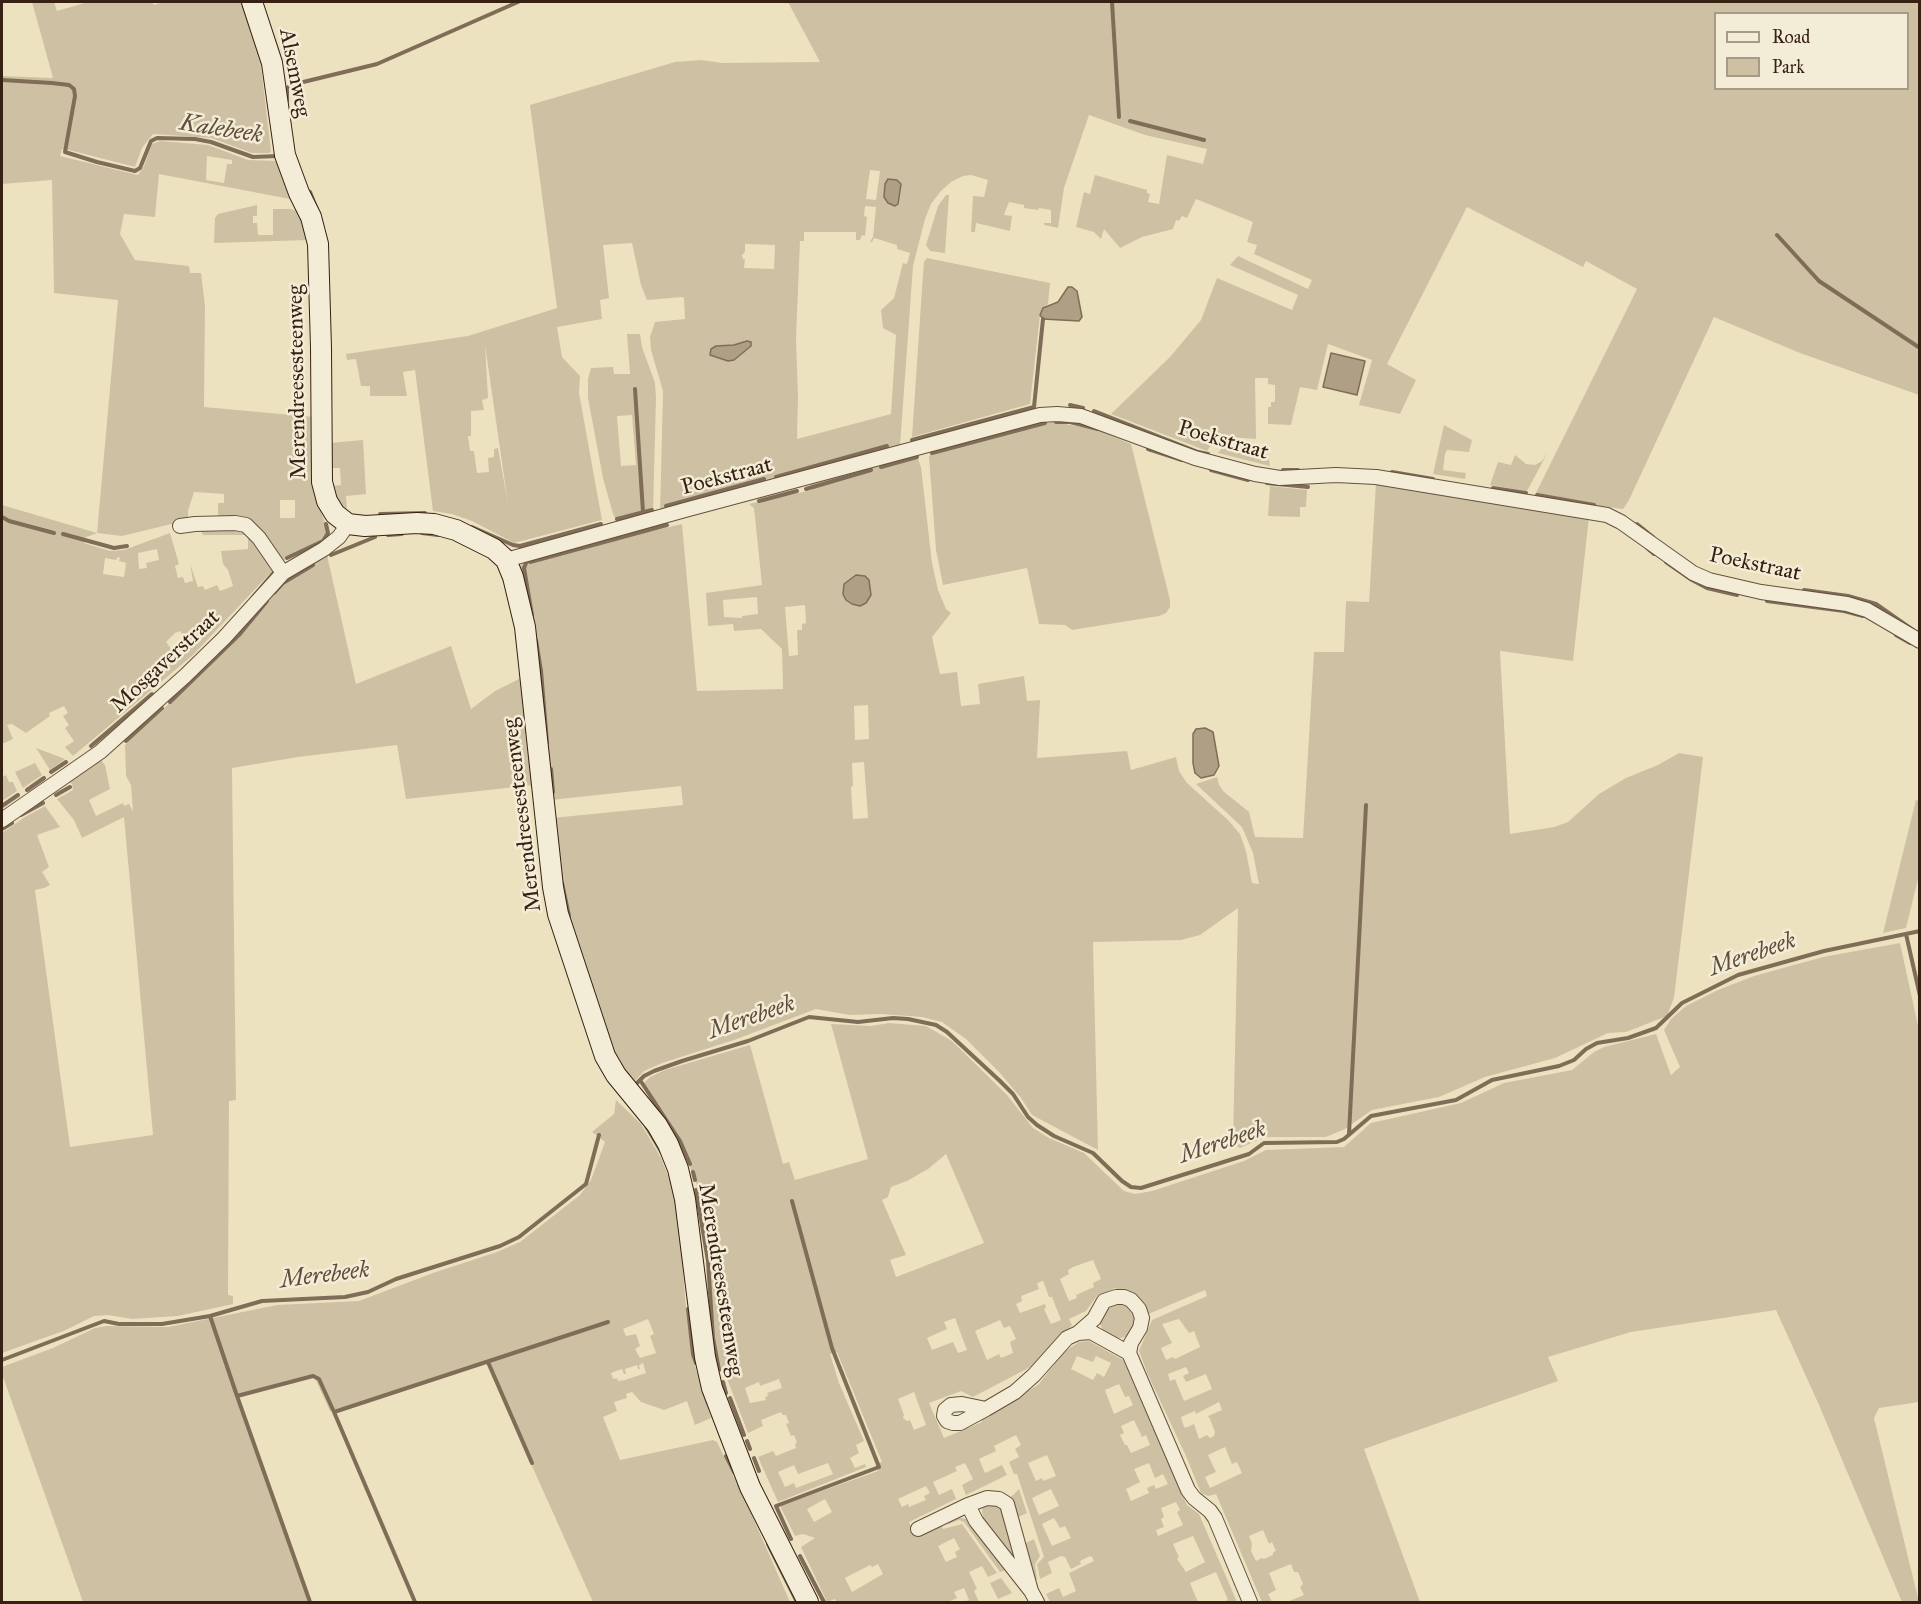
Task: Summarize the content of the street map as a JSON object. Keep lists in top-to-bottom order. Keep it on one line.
{"streets":{"main road":["Alsemweg","Merendreesesteenweg"],"street":["Poekstraat","Mosgaverstraat"]},"crossings":[["Alsemweg","Merendreesesteenweg"],["Merendreesesteenweg","Poekstraat"],["Merendreesesteenweg","Mosgaverstraat"]],"water":["Kalebeek","Merebeek"],"legend":["Road","Park"]}
